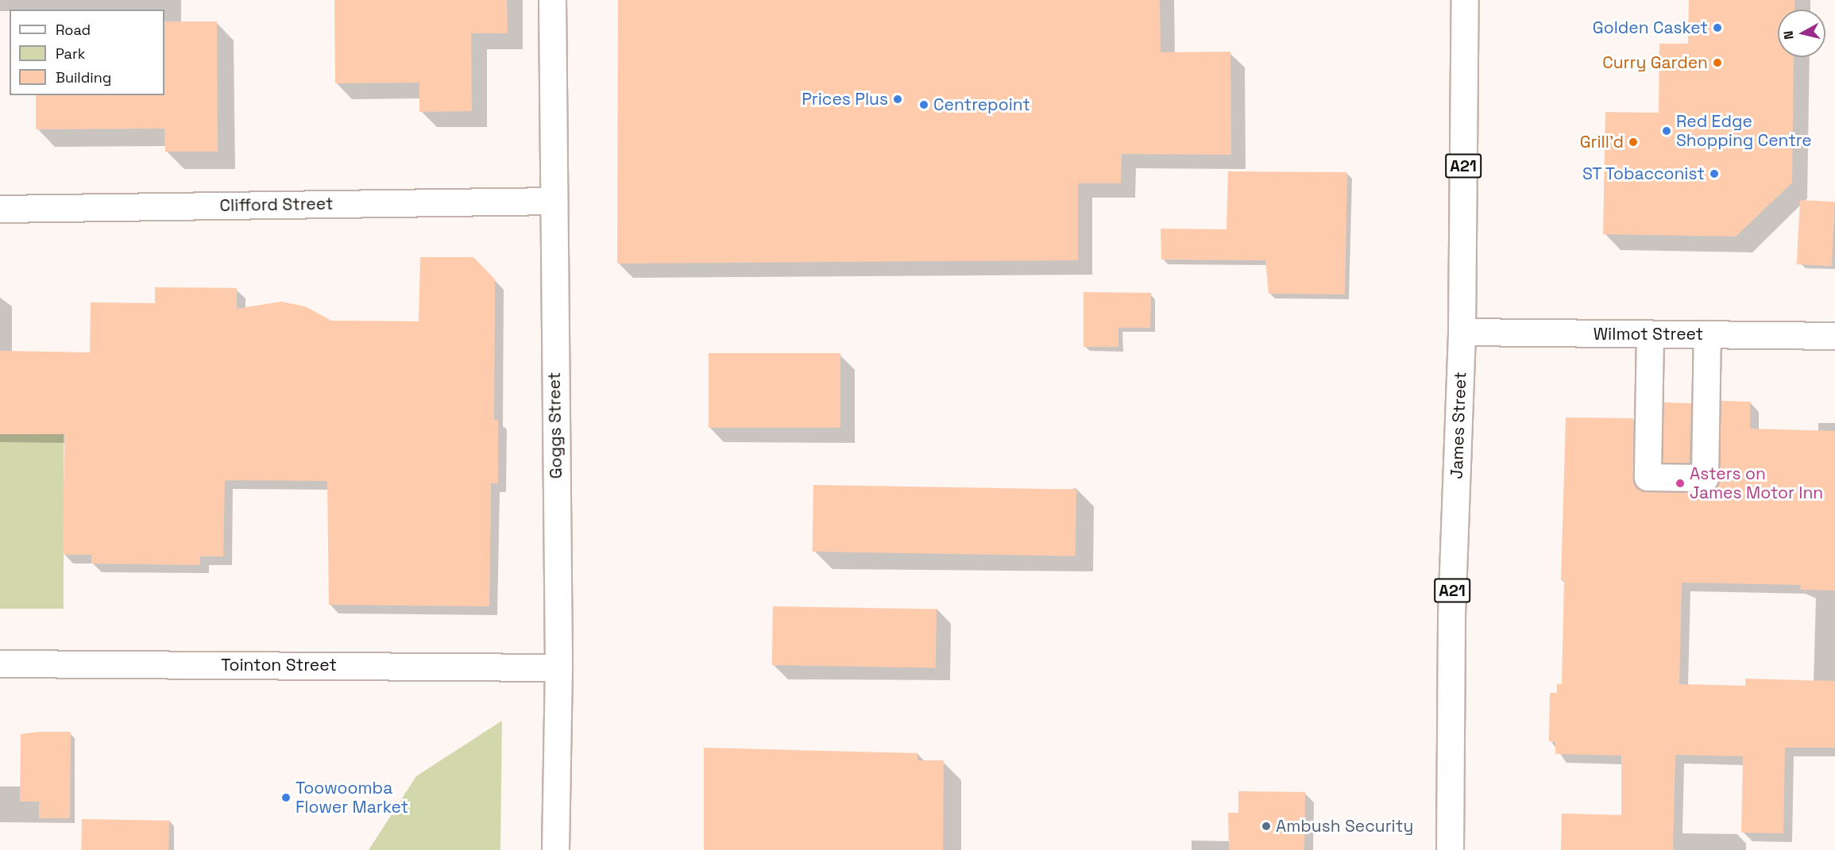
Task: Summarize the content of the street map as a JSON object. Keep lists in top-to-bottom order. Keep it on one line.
{"streets":{"main road":["A21","Clifford Street","Wilmot Street","Goggs Street","James Street","Tointon Street"]},"crossings":[["Clifford Street","Goggs Street"],["Wilmot Street","James Street"],["Goggs Street","Tointon Street"]],"places":["Golden Casket","Curry Garden","Prices Plus","Centrepoint","Red Edge Shopping Centre","Grill'd","ST Tobacconist","Asters on James Motor Inn","Toowoomba Flower Market","Ambush Security"],"legend":["Road","Park","Building"],"north":"left"}
